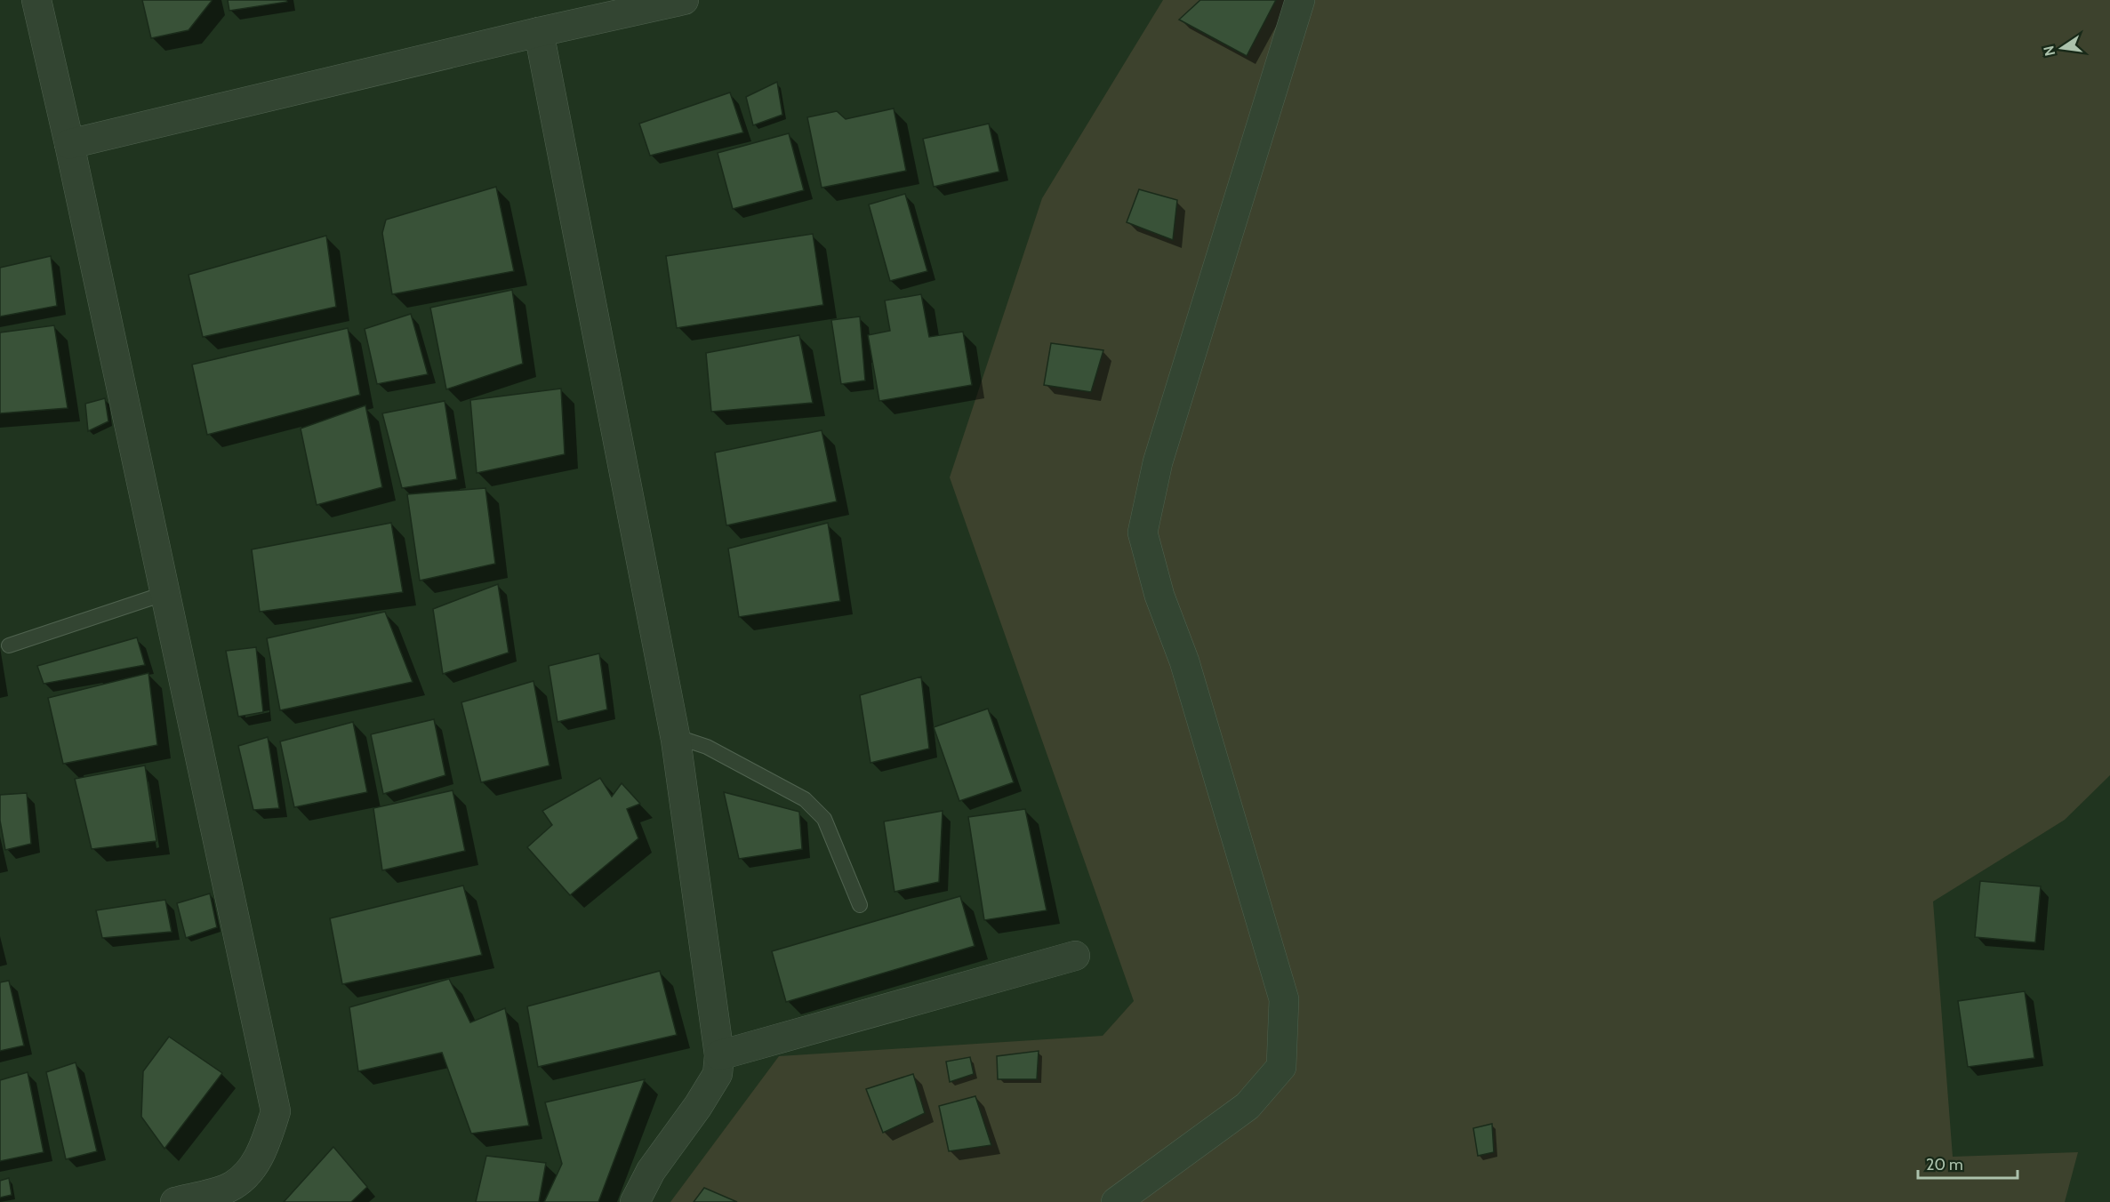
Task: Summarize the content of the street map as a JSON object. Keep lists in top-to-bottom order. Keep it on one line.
{"scale_bar":"20 m","north":"left"}
